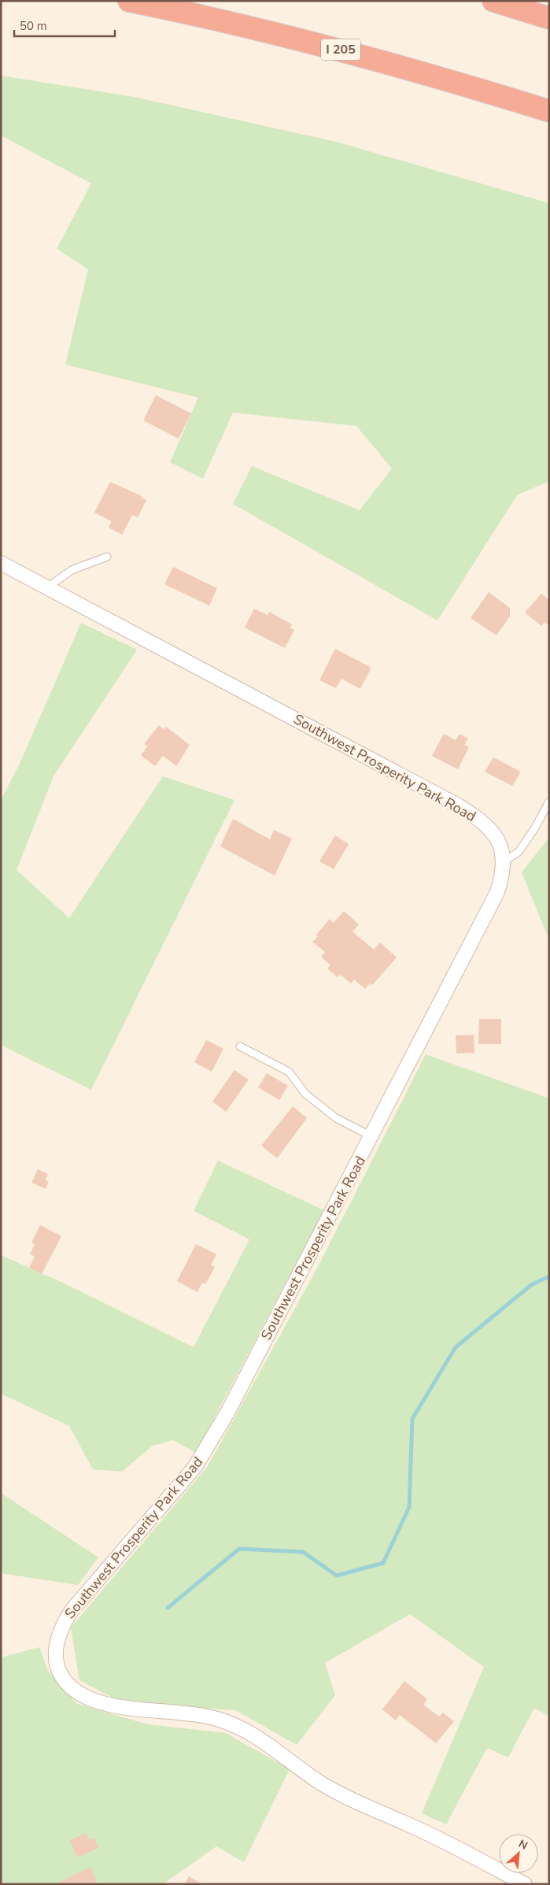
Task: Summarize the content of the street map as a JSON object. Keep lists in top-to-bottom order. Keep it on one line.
{"streets":{"highway":["I 205"],"street":["Southwest Prosperity Park Road"]},"scale_bar":"50 m","north":"top right"}
